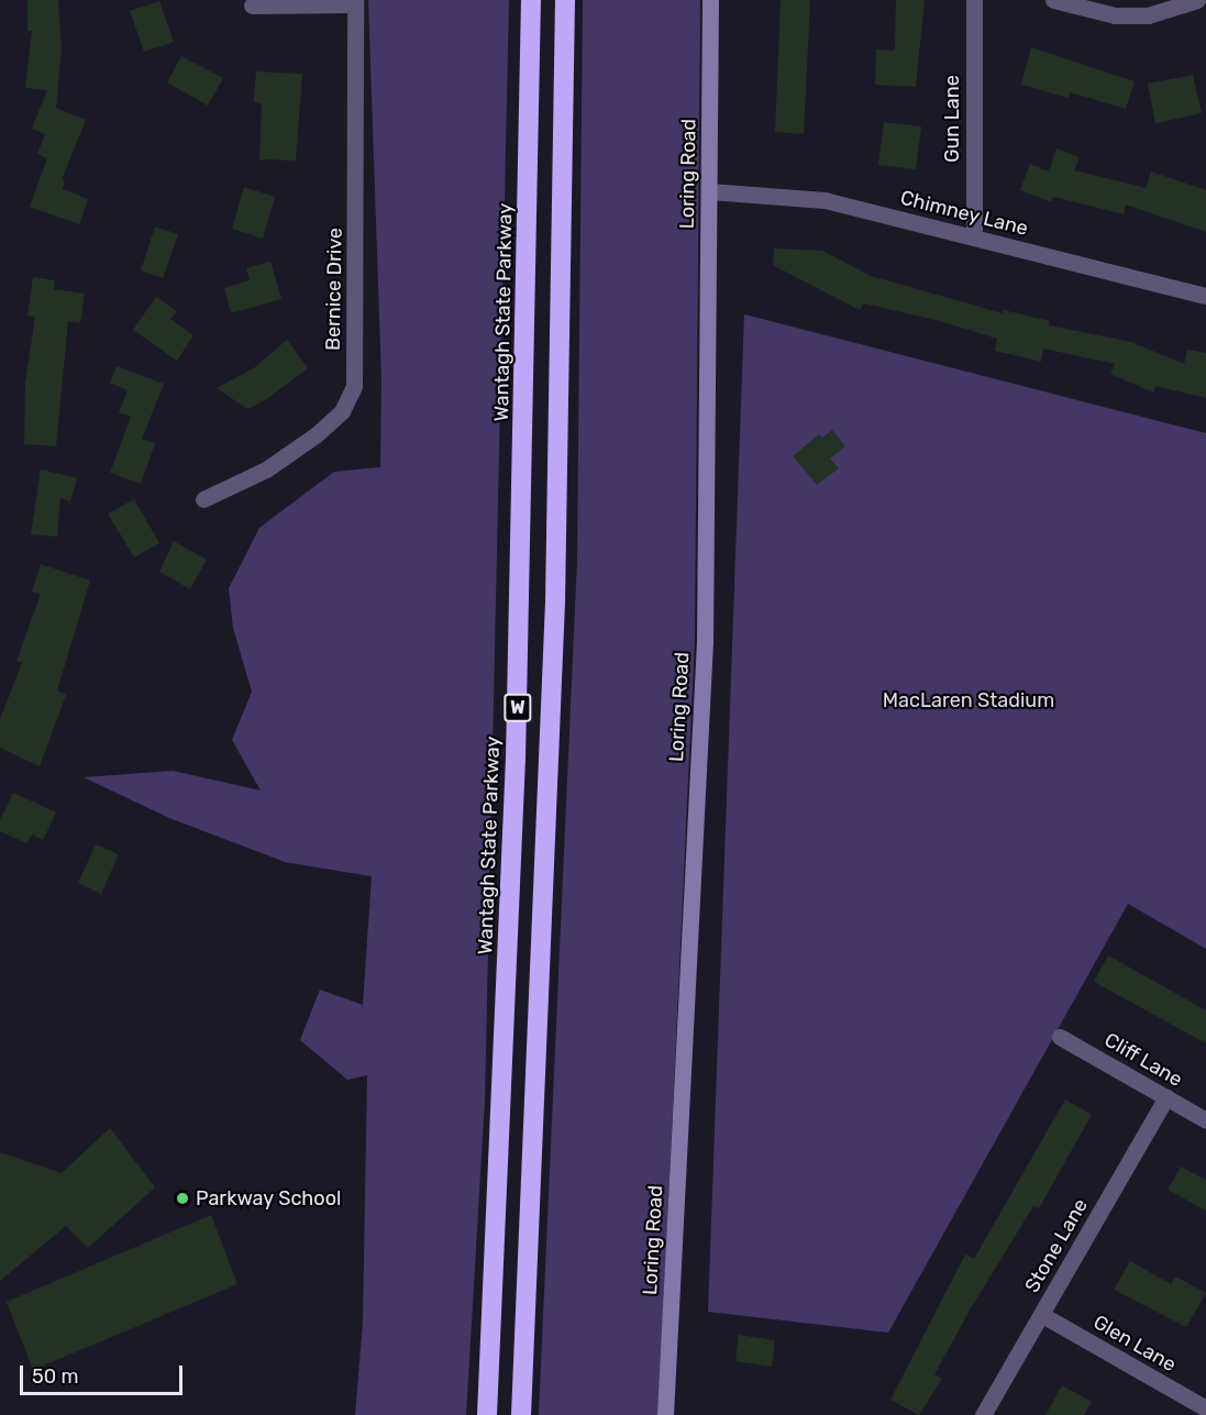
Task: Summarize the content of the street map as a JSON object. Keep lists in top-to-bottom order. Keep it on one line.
{"streets":{"highway":["Wantagh State Parkway","W"],"street":["Gun Lane","Loring Road","Chimney Lane","Bernice Drive","Cliff Lane","Stone Lane","Glen Lane"]},"crossings":[["Gun Lane","Chimney Lane"],["Loring Road","Chimney Lane"],["Cliff Lane","Stone Lane"],["Stone Lane","Glen Lane"]],"parks":["MacLaren Stadium"],"places":["Parkway School"],"scale_bar":"50 m"}
